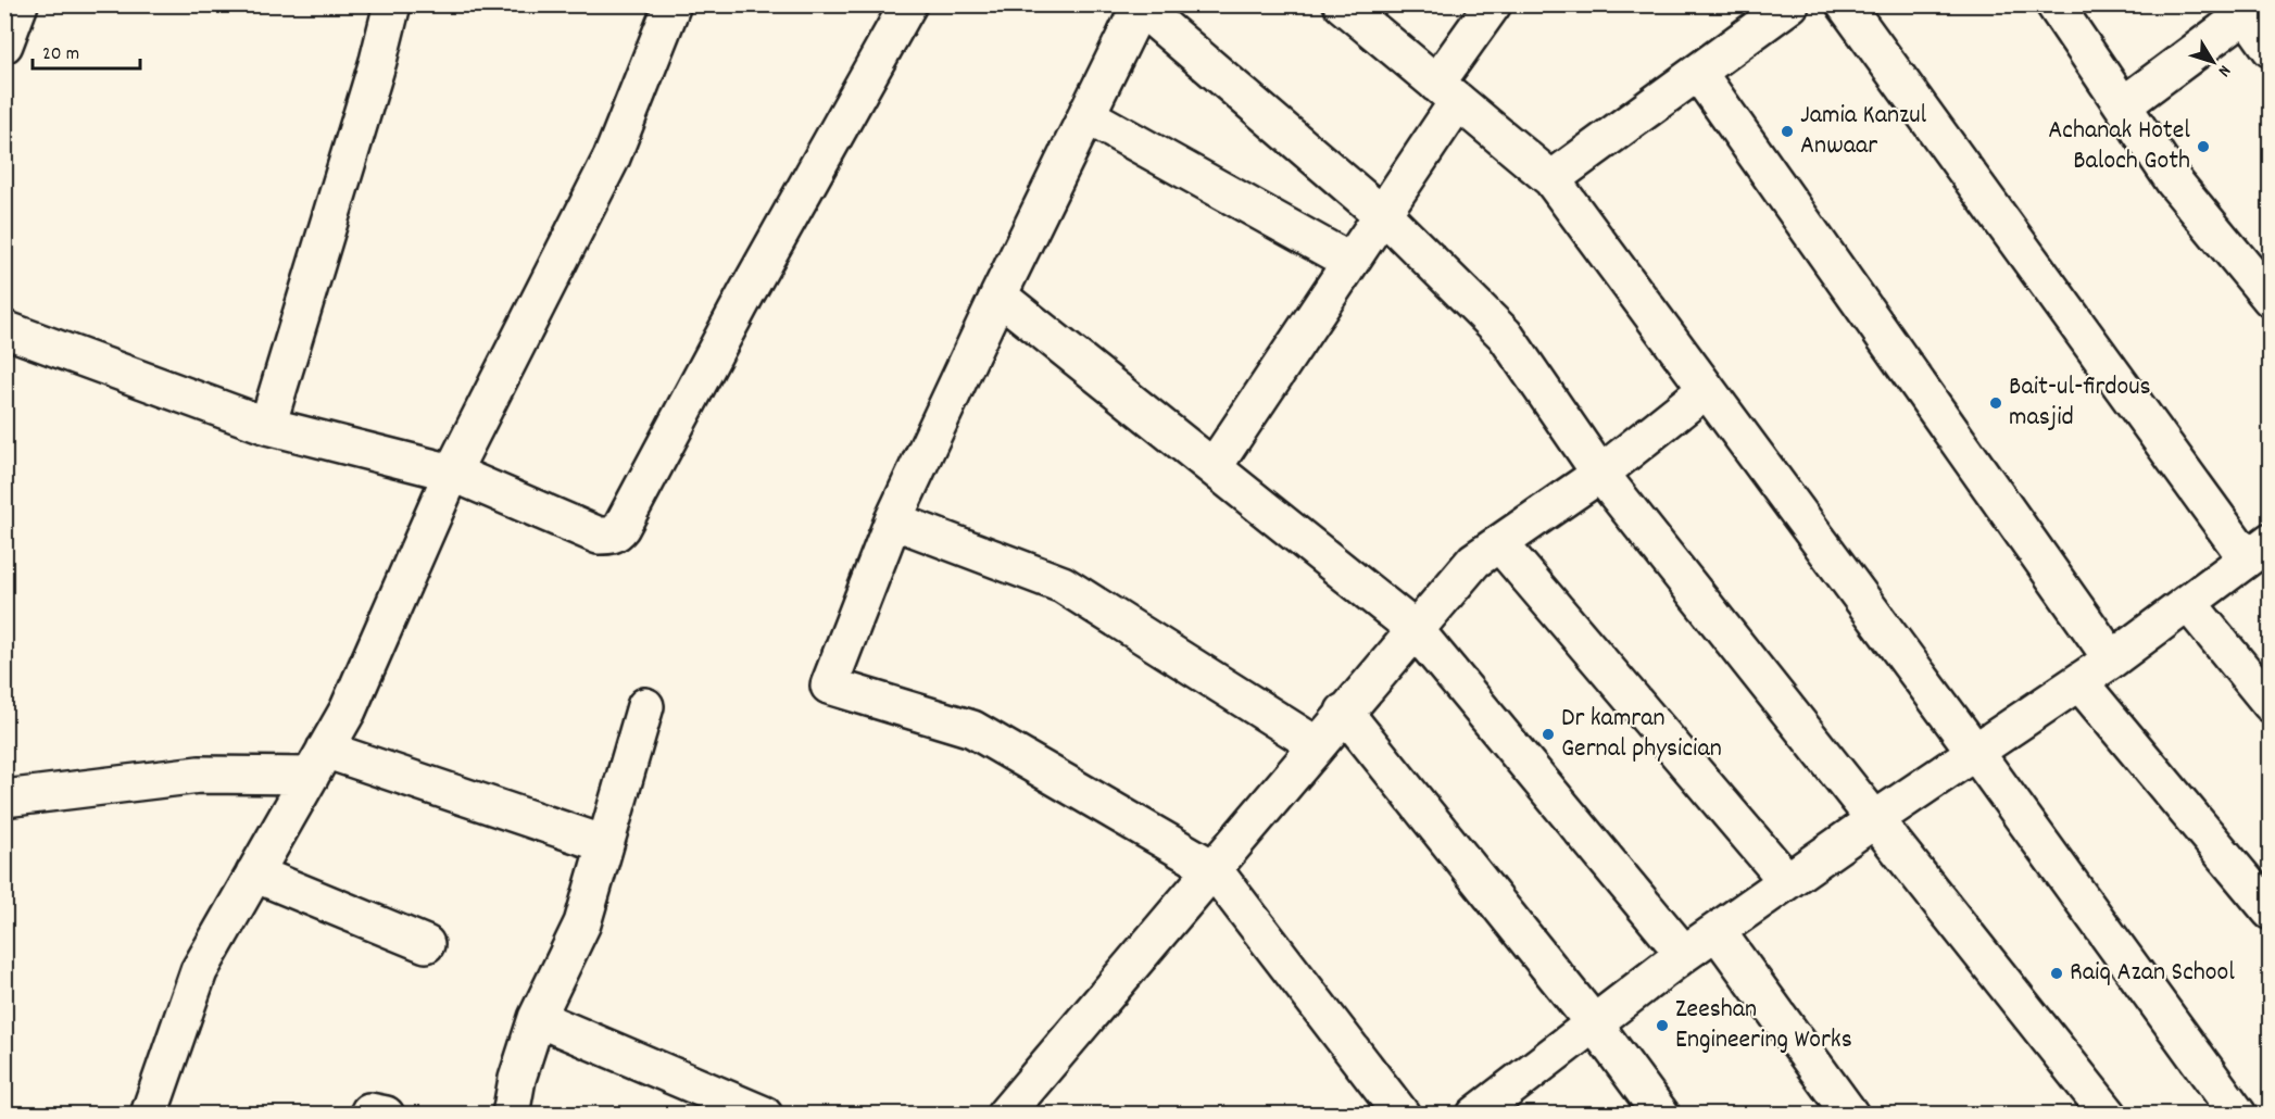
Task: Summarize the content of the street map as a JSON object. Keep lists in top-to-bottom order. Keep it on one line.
{"places":["Jamia Kanzul Anwaar","Achanak Hotel Baloch Goth","Bait-ul-firdous masjid","Dr kamran Gernal physician","Raiq Azan School","Zeeshan Engineering Works"],"scale_bar":"20 m","north":"bottom right"}
